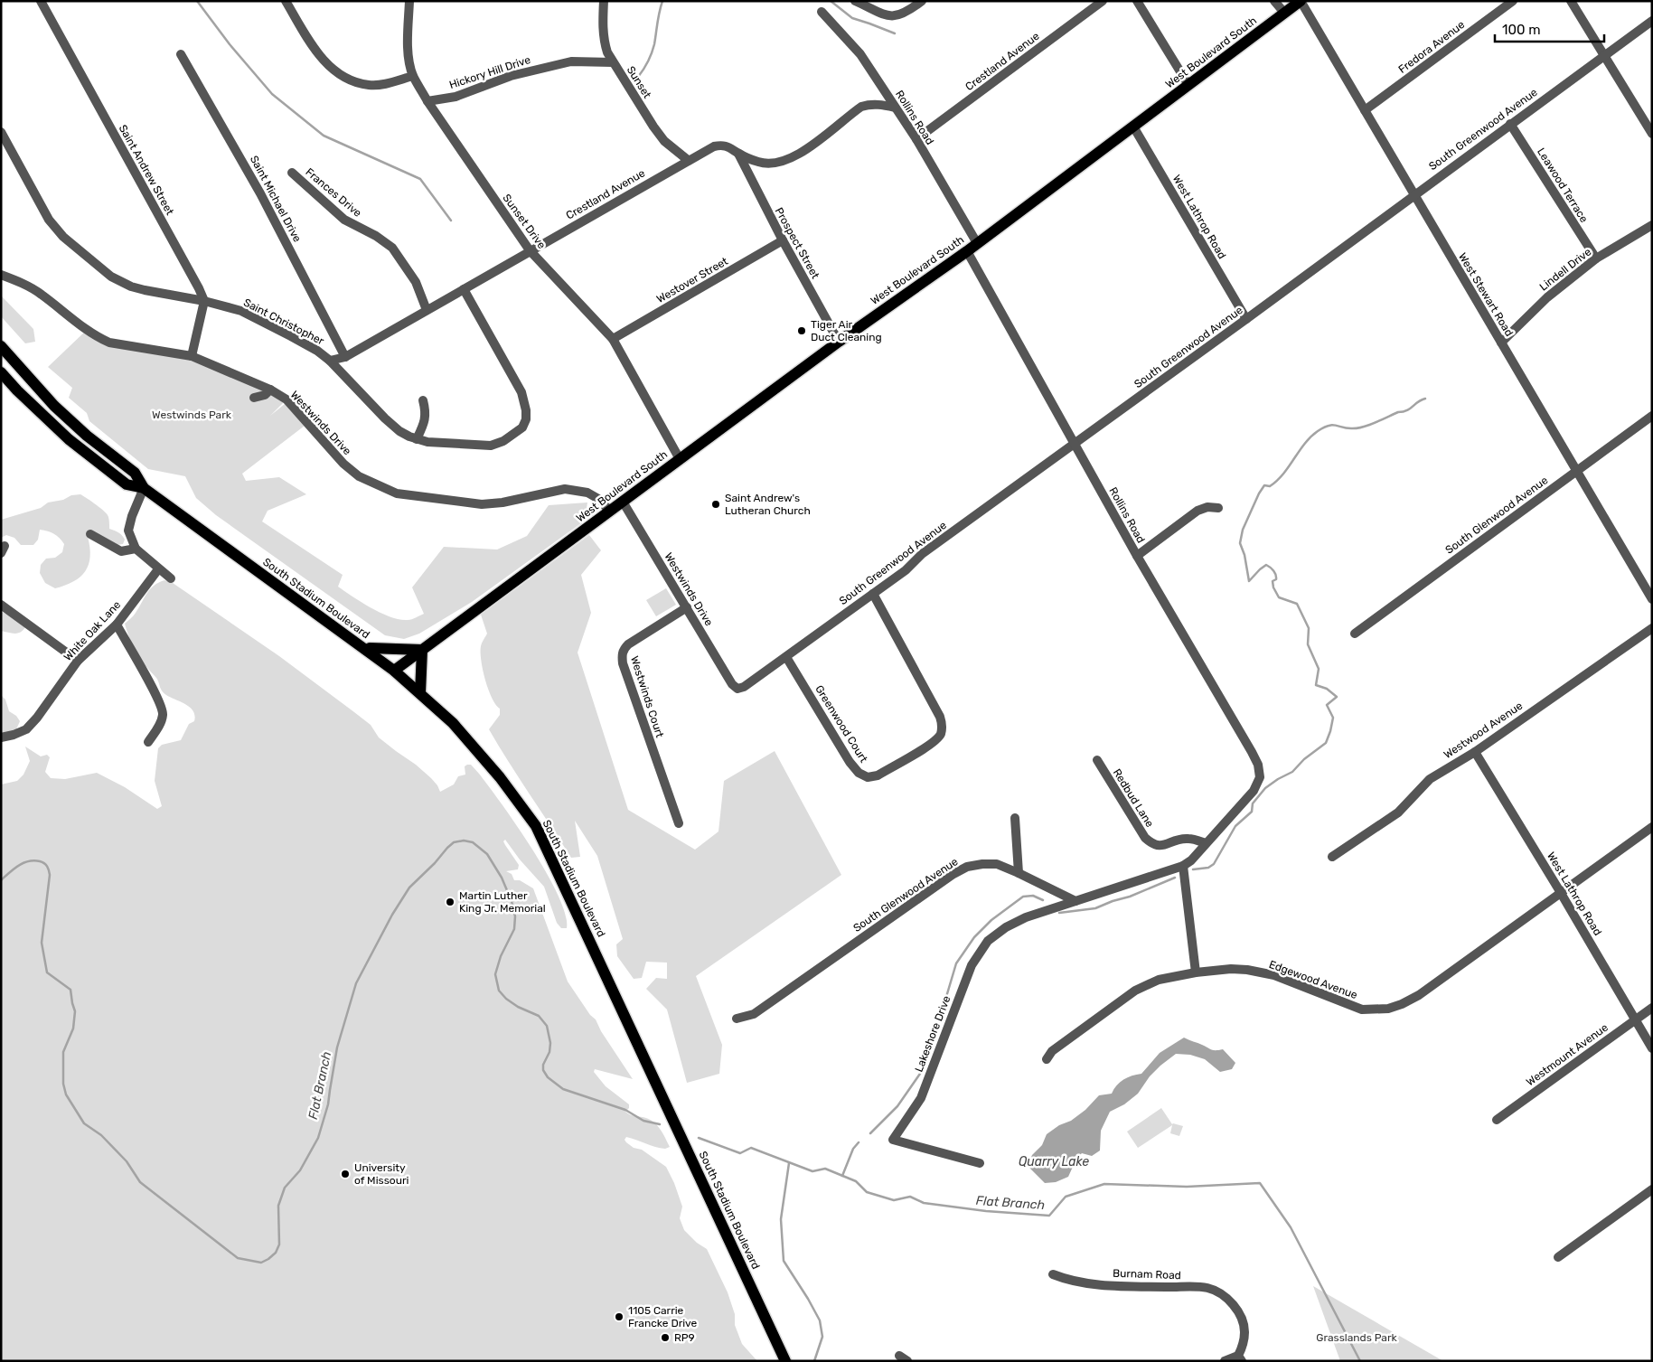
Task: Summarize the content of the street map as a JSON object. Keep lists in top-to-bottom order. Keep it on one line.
{"streets":{"main road":["West Boulevard South","South Stadium Boulevard"],"street":["Fredora Avenue","Crestland Avenue","Hickory Hill Drive","Sunset","Rollins Road","South Greenwood Avenue","Saint Andrew Street","Leawood Terrace","Frances Drive","Saint Michael Drive","West Lathrop Road","Sunset Drive","Prospect Street","Lindell Drive","Westover Street","West Stewart Road","Saint Christopher","Westwinds Drive","South Glenwood Avenue","White Oak Lane","Westwinds Court","Greenwood Court","Westwood Avenue","Redbud Lane","Edgewood Avenue","Lakeshore Drive","Westmount Avenue","Burnam Road"]},"crossings":[["Fredora Avenue","West Stewart Road"],["West Boulevard South","Rollins Road"],["West Boulevard South","West Lathrop Road"],["West Boulevard South","Sunset Drive"],["West Boulevard South","Prospect Street"],["West Boulevard South","West Stewart Road"],["West Boulevard South","Westwinds Drive"],["West Boulevard South","South Stadium Boulevard"],["Crestland Avenue","Sunset"],["Crestland Avenue","Rollins Road"],["Crestland Avenue","Frances Drive"],["Crestland Avenue","Saint Michael Drive"],["Crestland Avenue","Sunset Drive"],["Crestland Avenue","Prospect Street"],["Crestland Avenue","Saint Christopher"],["Hickory Hill Drive","Sunset"],["Hickory Hill Drive","Sunset Drive"],["Rollins Road","South Greenwood Avenue"],["Rollins Road","Redbud Lane"],["South Greenwood Avenue","Leawood Terrace"],["South Greenwood Avenue","West Lathrop Road"],["South Greenwood Avenue","West Stewart Road"],["South Greenwood Avenue","Westwinds Drive"],["South Greenwood Avenue","Greenwood Court"],["Saint Andrew Street","Saint Christopher"],["Leawood Terrace","Lindell Drive"],["West Lathrop Road","Westwood Avenue"],["West Lathrop Road","Edgewood Avenue"],["West Lathrop Road","Westmount Avenue"],["Sunset Drive","Westover Street"],["Prospect Street","Westover Street"],["Lindell Drive","West Stewart Road"],["West Stewart Road","South Glenwood Avenue"],["Westwinds Drive","Westwinds Court"],["South Glenwood Avenue","Lakeshore Drive"]],"water":["Flat Branch","Quarry Lake"],"parks":["Westwinds Park","Grasslands Park"],"places":["Tiger Air Duct Cleaning","Saint Andrew's Lutheran Church","Martin Luther King Jr. Memorial","University of Missouri","1105 Carrie Francke Drive","RP9"],"scale_bar":"100 m"}
